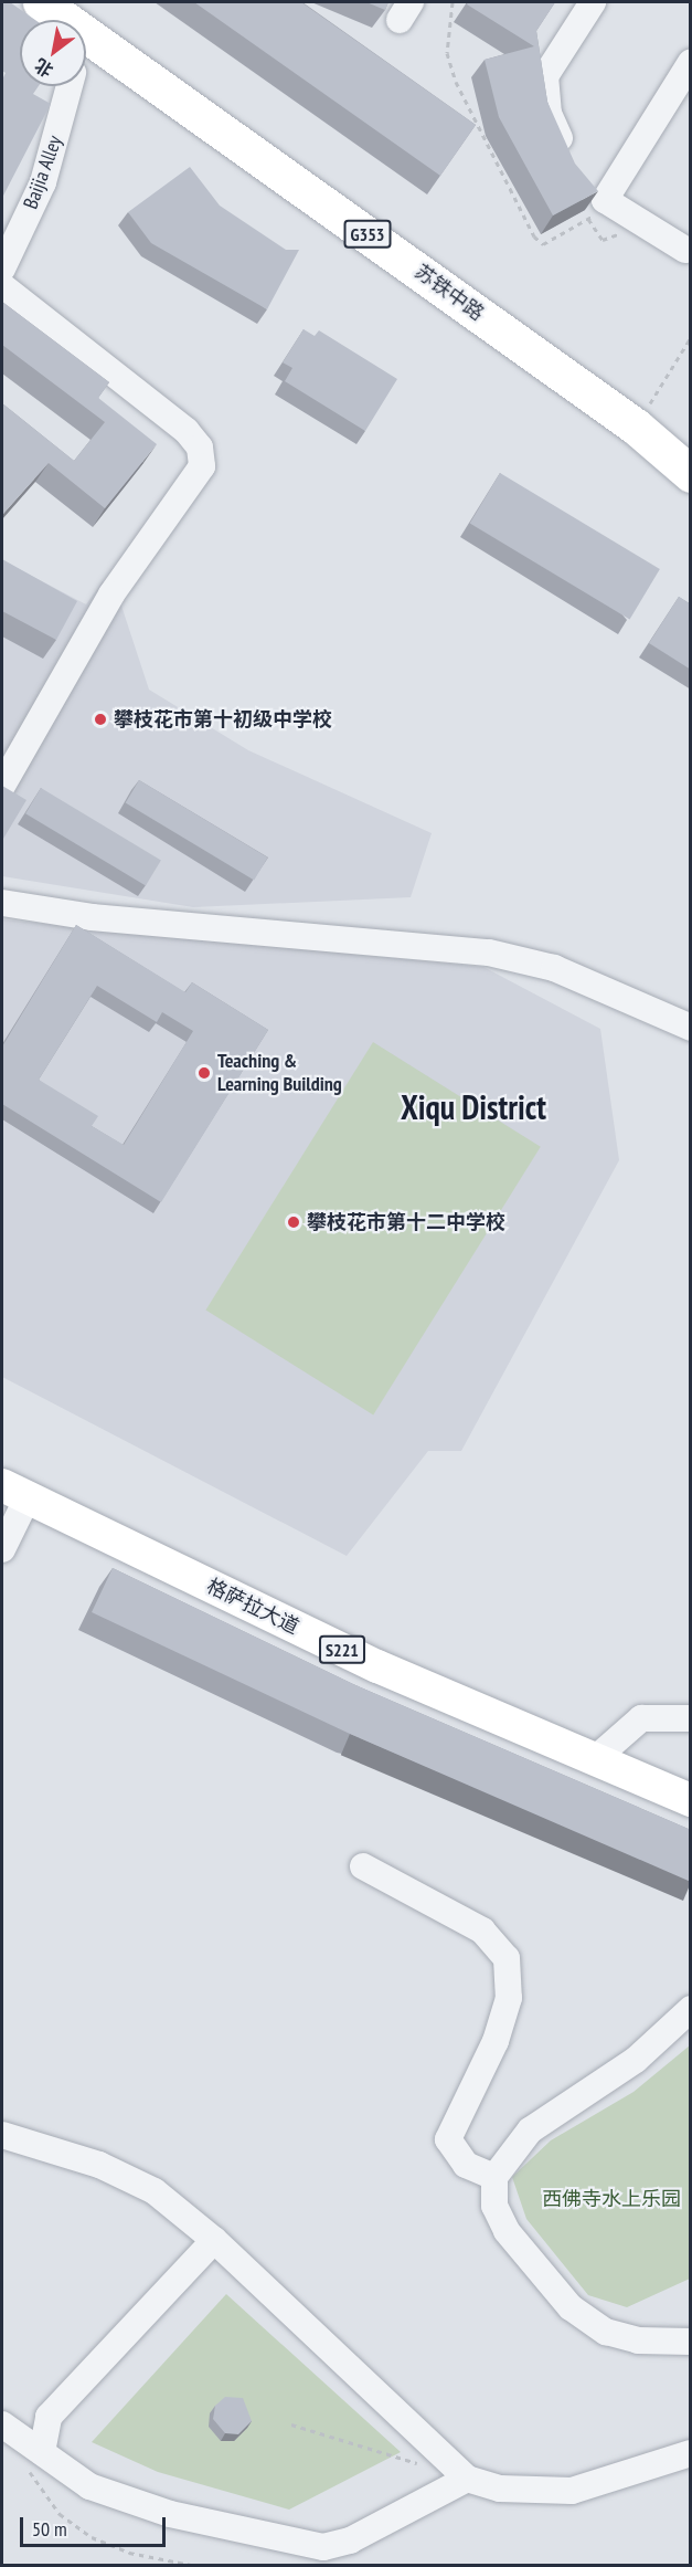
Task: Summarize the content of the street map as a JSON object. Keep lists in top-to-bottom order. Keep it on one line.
{"streets":{"highway":["G353","苏铁中路"],"main road":["格萨拉大道","S221"],"street":["Baijia Alley"]},"districts":["Xiqu District"],"parks":["西佛寺水上乐园"],"places":["攀枝花市第十初级中学校","Teaching & Learning Building","攀枝花市第十二中学校"],"scale_bar":"50 m","north":"bottom left"}
